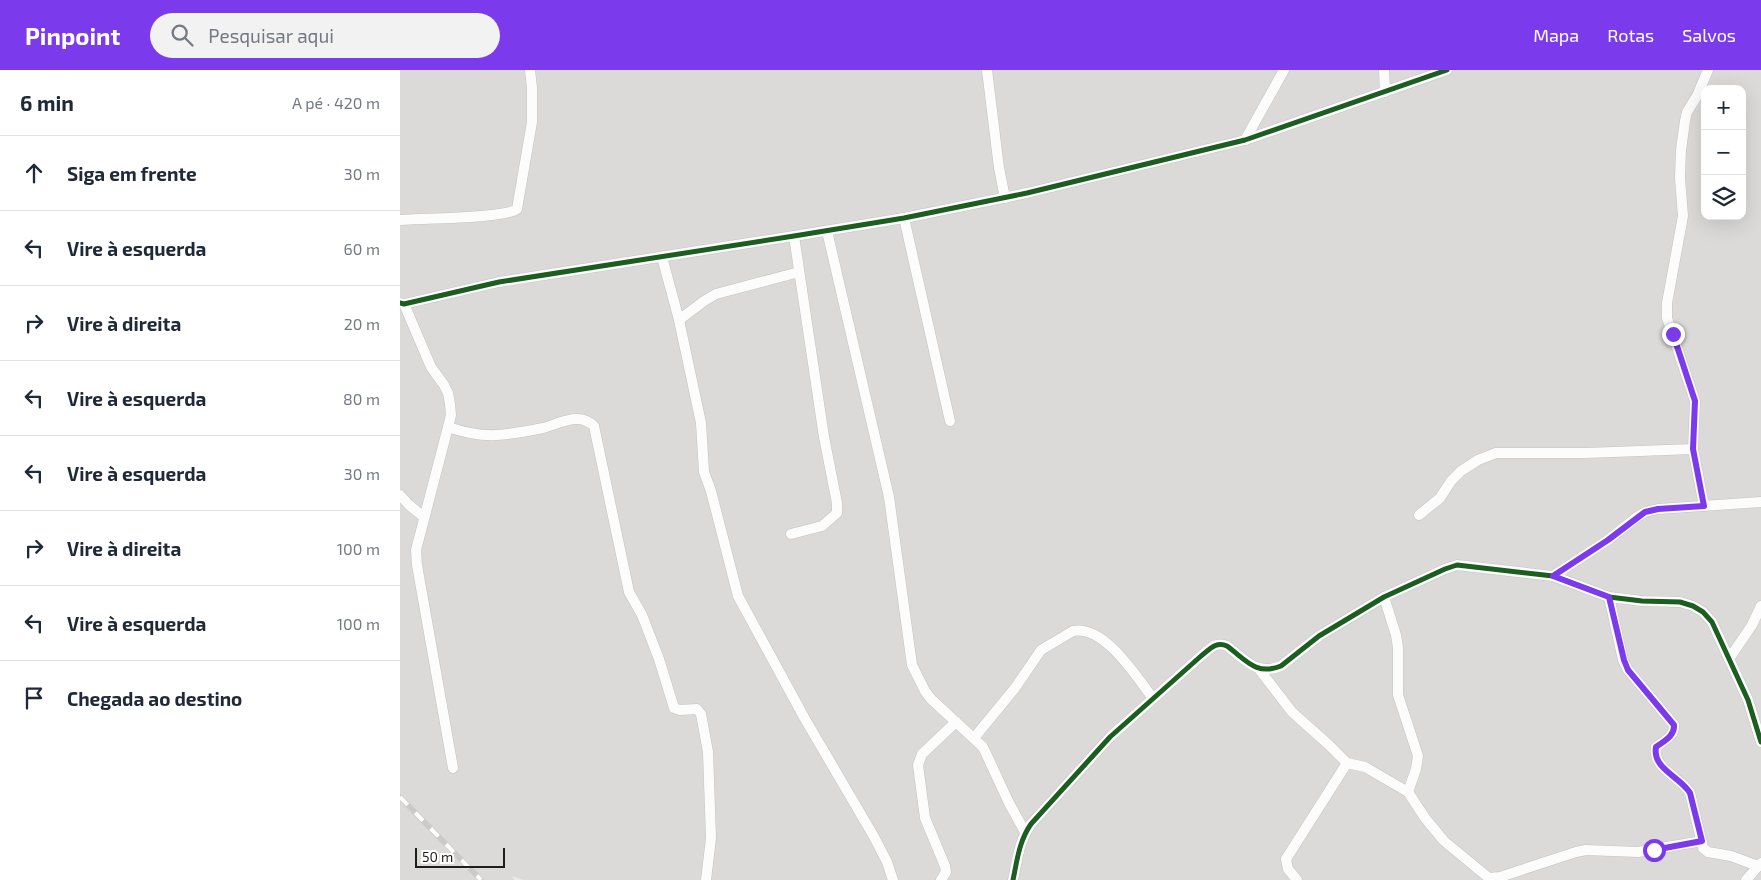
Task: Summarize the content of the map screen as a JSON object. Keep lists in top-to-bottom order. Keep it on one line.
{"scale_bar":"50 m","page":{"header":"Pinpoint","search":"Pesquisar aqui","nav":["Mapa","Rotas","Salvos"],"heading":["6 min","A pé · 420 m"],"map_buttons":["+","−"],"list":[["Siga em frente","30 m"],["Vire à esquerda","60 m"],["Vire à direita","20 m"],["Vire à esquerda","80 m"],["Vire à esquerda","30 m"],["Vire à direita","100 m"],["Vire à esquerda","100 m"],"Chegada ao destino"],"scale":"50 m"}}
